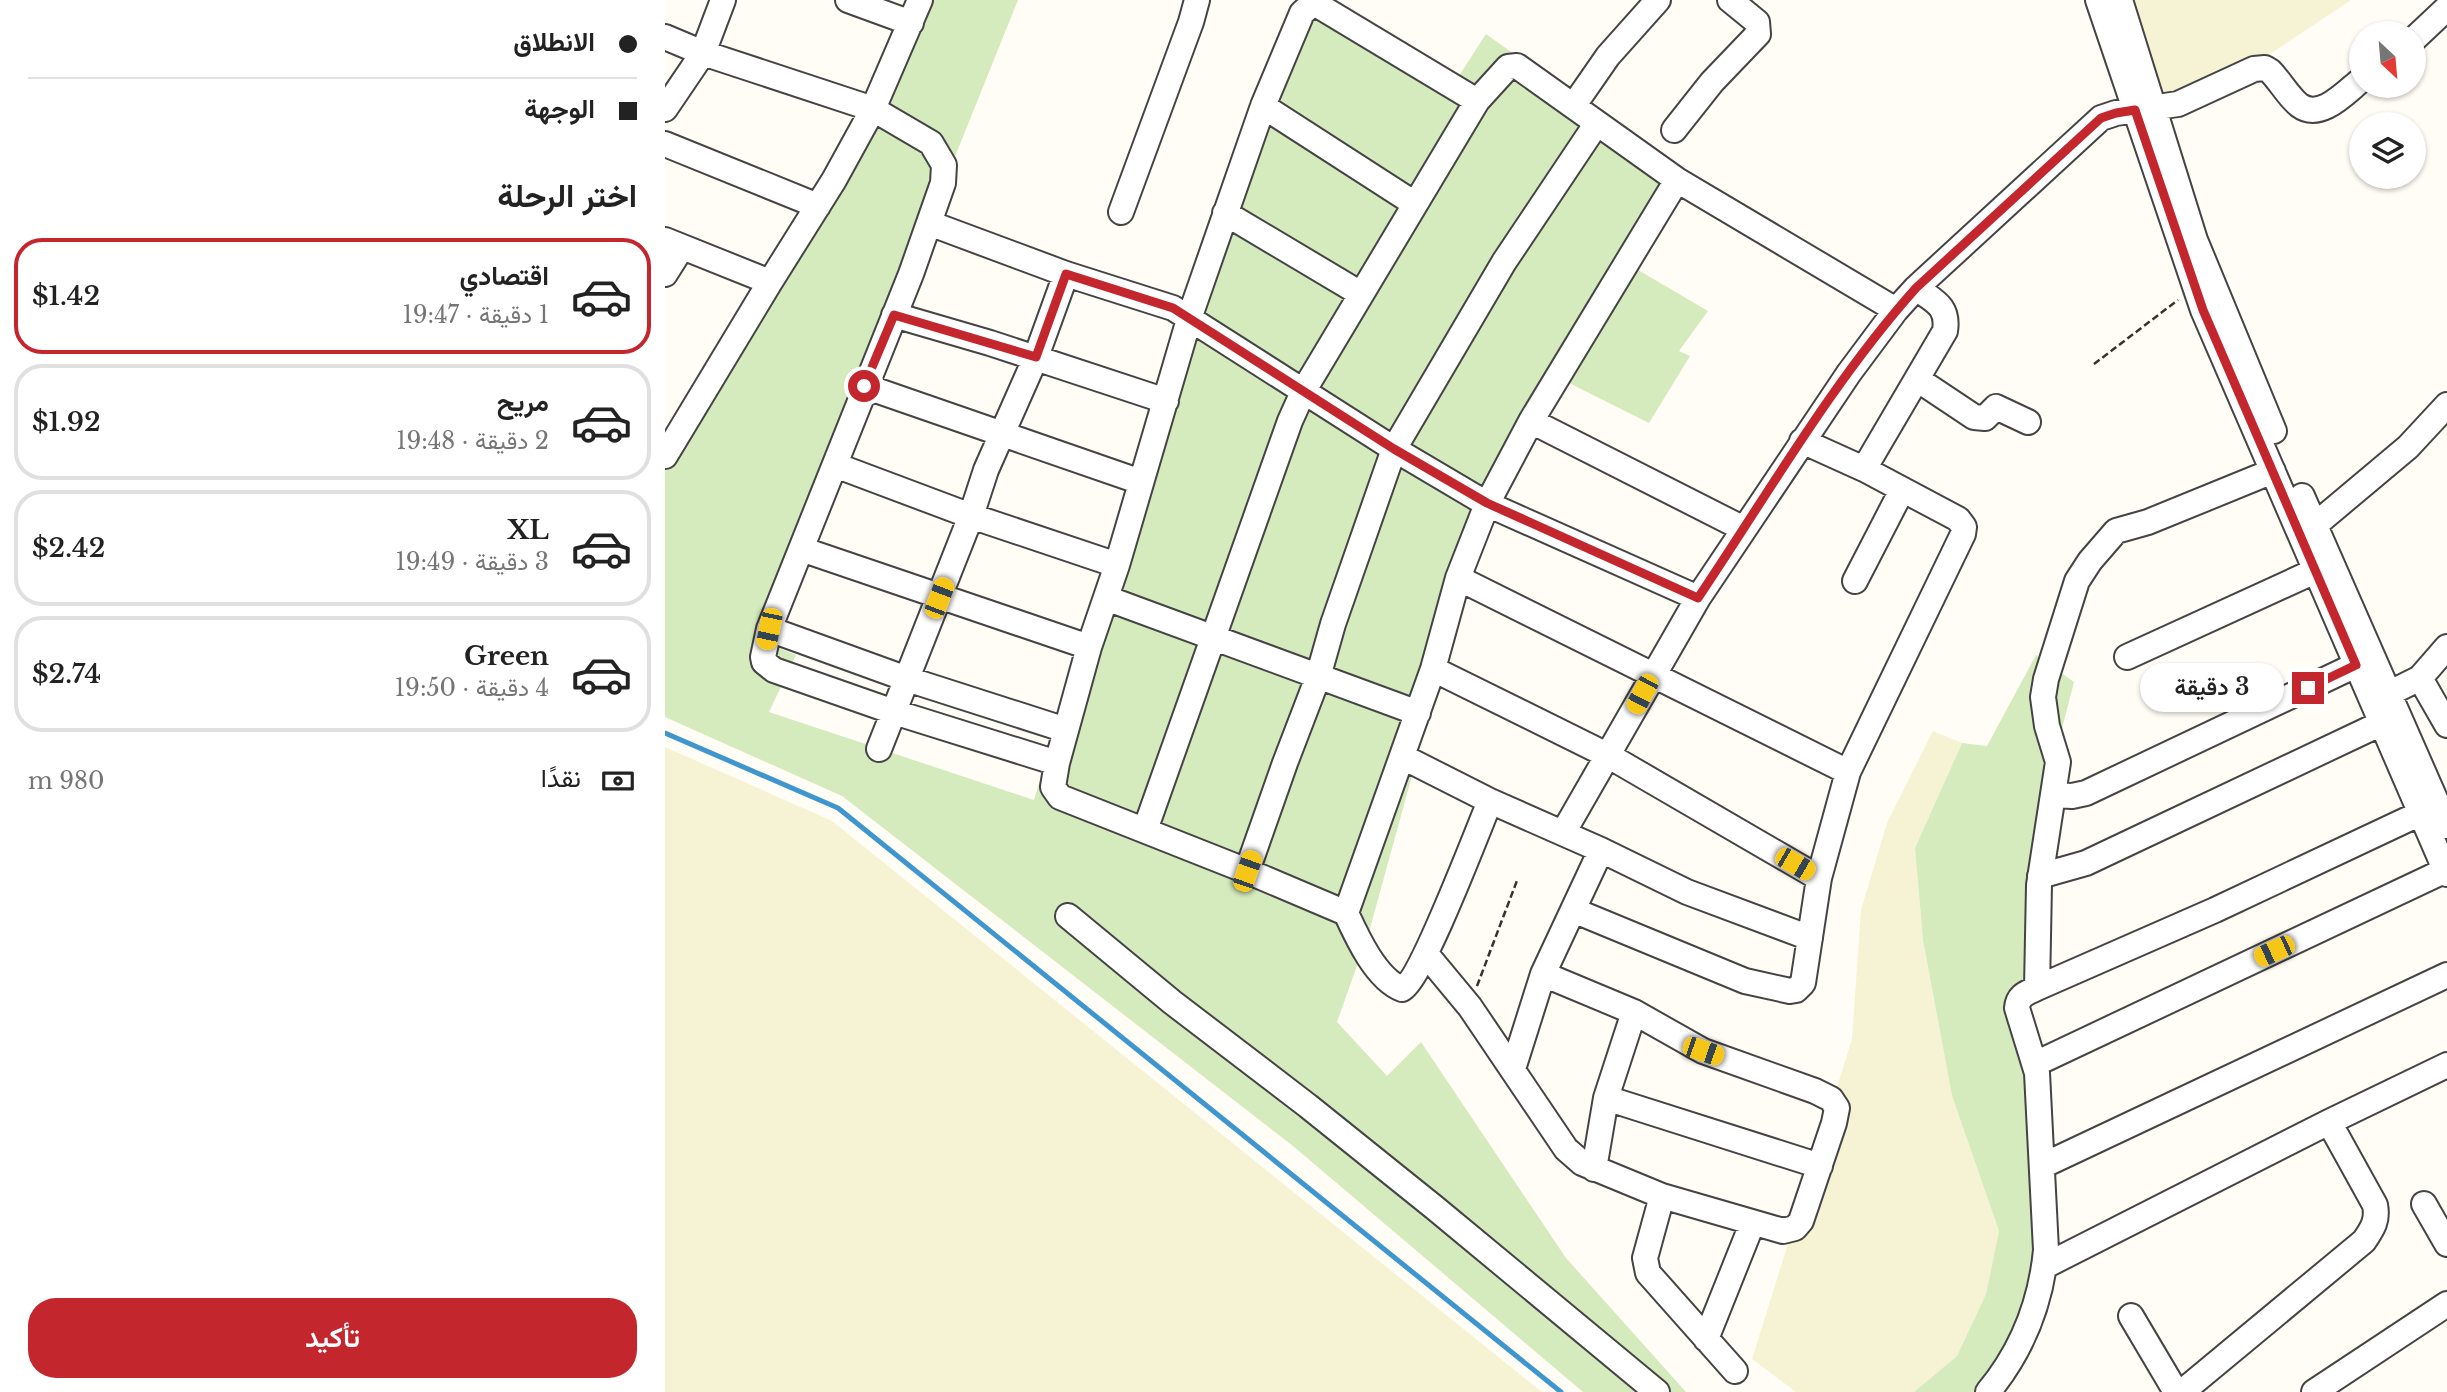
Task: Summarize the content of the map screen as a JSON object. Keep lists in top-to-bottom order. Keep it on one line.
{"north":"bottom right","page":{"banner":["الانطلاق","الوجهة"],"heading":"اختر الرحلة","list":[{"name":"اقتصادي","note":"1 دقيقة · 19:47","value":"$1.42"},{"name":"مريح","note":"2 دقيقة · 19:48","value":"$1.92"},{"name":"XL","note":"3 دقيقة · 19:49","value":"$2.42"},{"name":"Green","note":"4 دقيقة · 19:50","value":"$2.74"}],"bubble":"3 دقيقة","pay":["نقدًا","980 m"],"buttons":"تأكيد"}}
